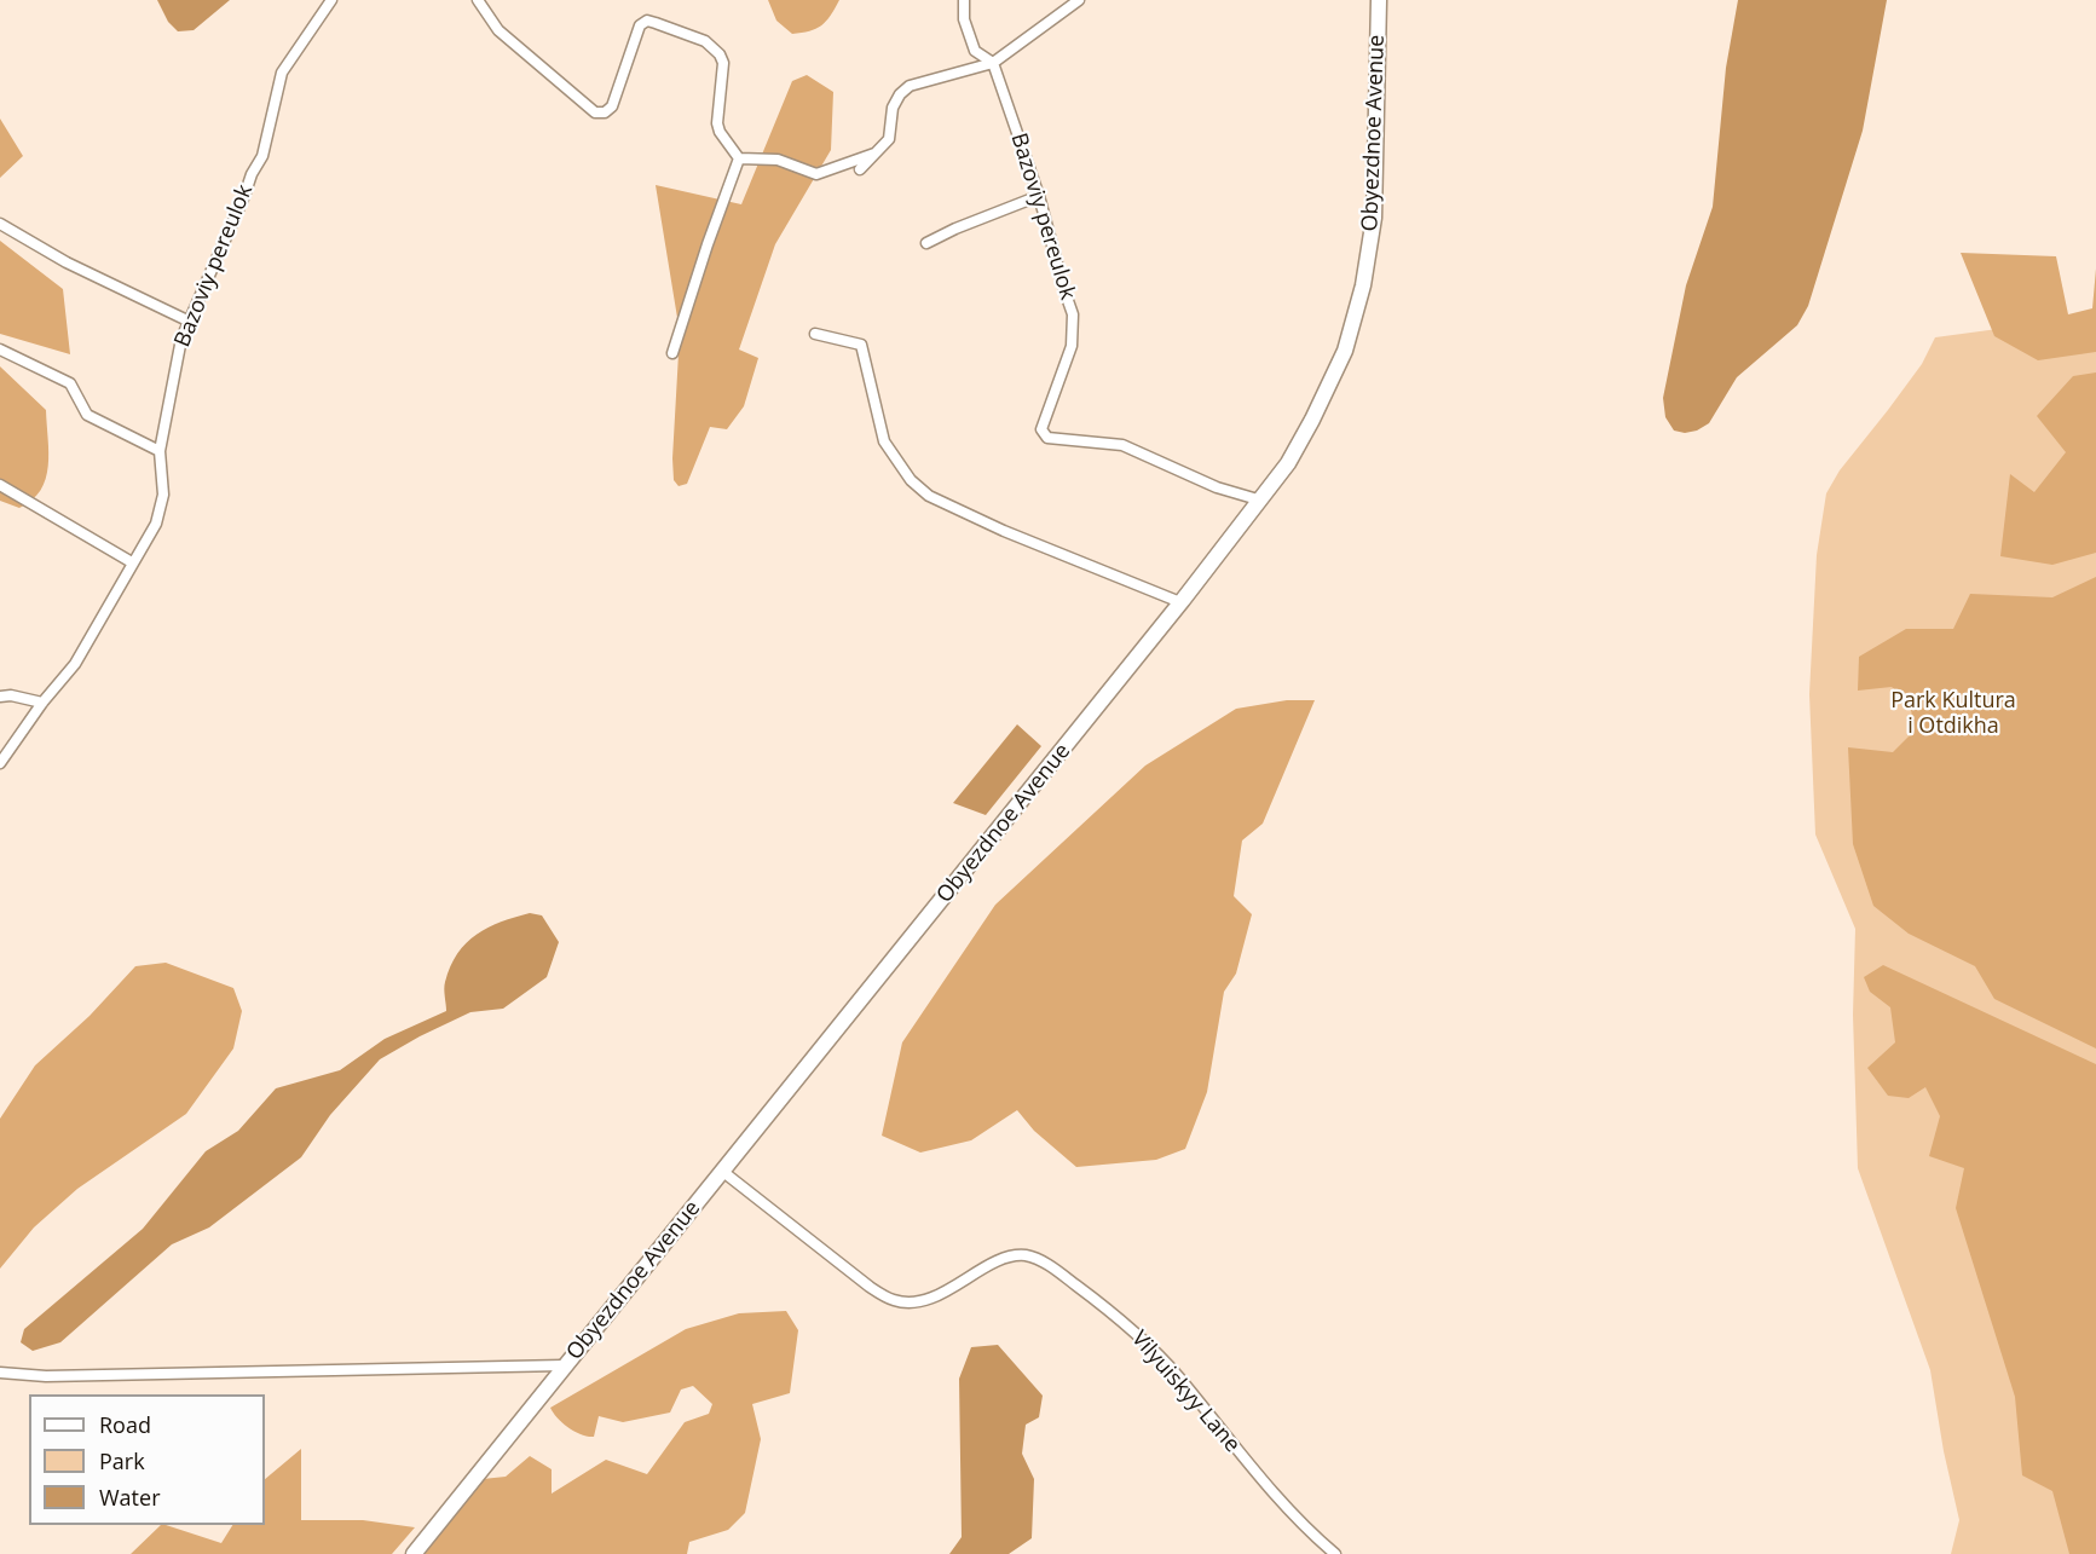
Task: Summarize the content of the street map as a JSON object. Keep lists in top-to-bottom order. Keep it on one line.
{"streets":{"main road":["Obyezdnoe Avenue"],"street":["Bazoviy pereulok","Vilyuiskyy Lane"]},"crossings":[["Obyezdnoe Avenue","Bazoviy pereulok"],["Obyezdnoe Avenue","Vilyuiskyy Lane"]],"parks":["Park Kultura i Otdikha"],"legend":["Road","Park","Water"]}
